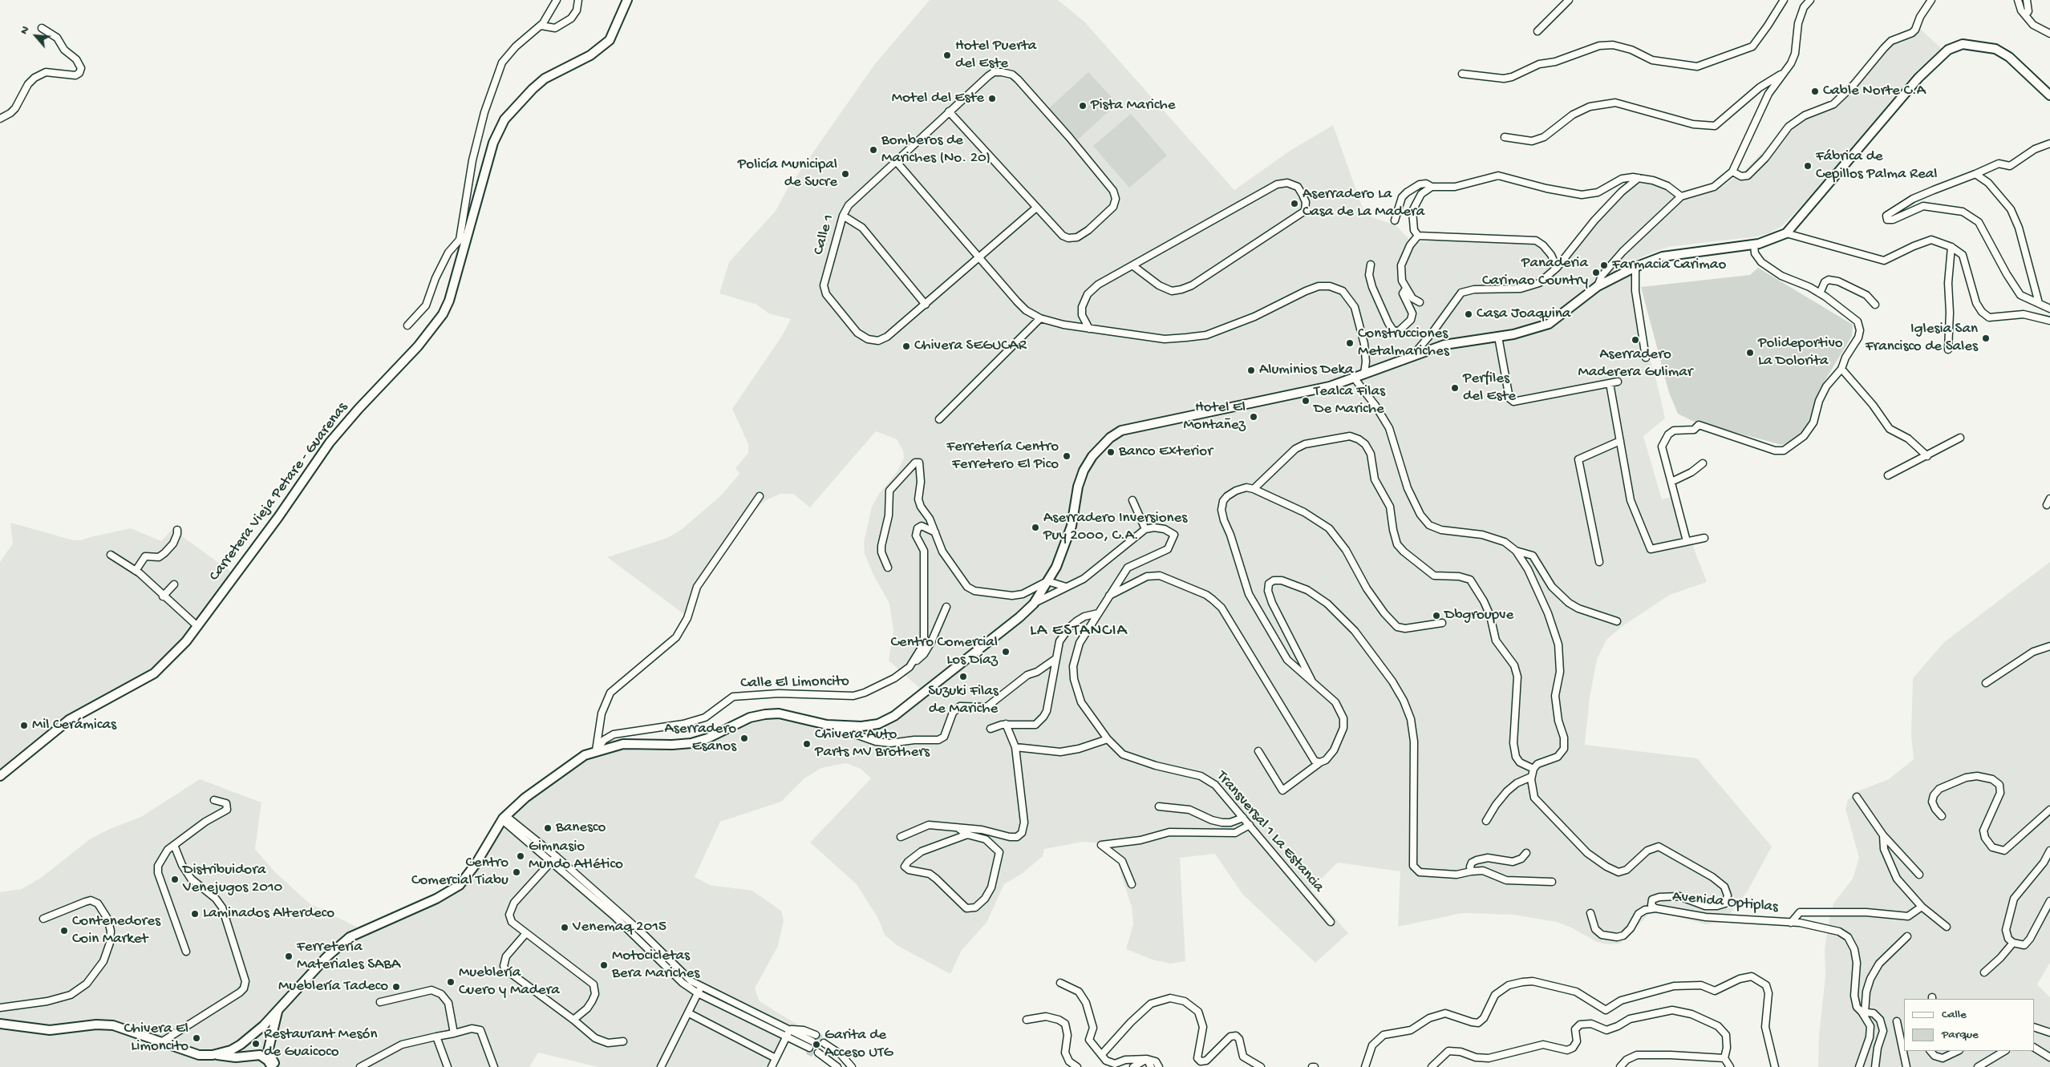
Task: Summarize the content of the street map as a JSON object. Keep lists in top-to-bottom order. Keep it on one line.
{"streets":{"main road":["Carretera Vieja Petare - Guarenas"],"street":["Calle 1","Calle El Limoncito","Transversal 1 La Estancia","Avenida Optiplas"]},"districts":["LA ESTANCIA"],"places":["Hotel Puerta del Este","Cable Norte C.A","Motel del Este","Pista Mariche","Bomberos de Mariches (No. 20)","Fábrica de Cepillos Palma Real","Policía Municipal de Sucre","Aserradero La Casa de La Madera","Farmacia Carimao","Panaderia Carimao Country","Casa Joaquina","Iglesia San Francisco de Sales","Aserradero Maderera Gulimar","Construcciones Metalmariches","Chivera SEGUCAR","Polideportivo La Dolorita","Aluminios Deka","Perfiles del Este","Tealca Filas De Mariche","Hotel El Montañez","Banco Exterior","Ferretería Centro Ferretero El Pico","Aserradero Inversiones Puy 2000, C.A.","Dbgroupve","Centro Comercial Los Díaz","Suzuki Filas de Mariche","Mil Cerámicas","Aserradero Esanos","Chivera Auto Parts MV Brothers","Banesco","Gimnasio Mundo Atlético","Centro Comercial Tiabu","Distribuidora Venejugos 2010","Laminados Alterdeco","Venemaq 2015","Contenedores Coin Market","Ferretería Materiales SABA","Motocicletas Bera Mariches","Mueblería Cuero y Madera","Mueblería Tadeco","Chivera El Limoncito","Restaurant Mesón de Guaicoco","Garita de Acceso UTG"],"legend":["Calle","Parque"],"north":"top left"}
